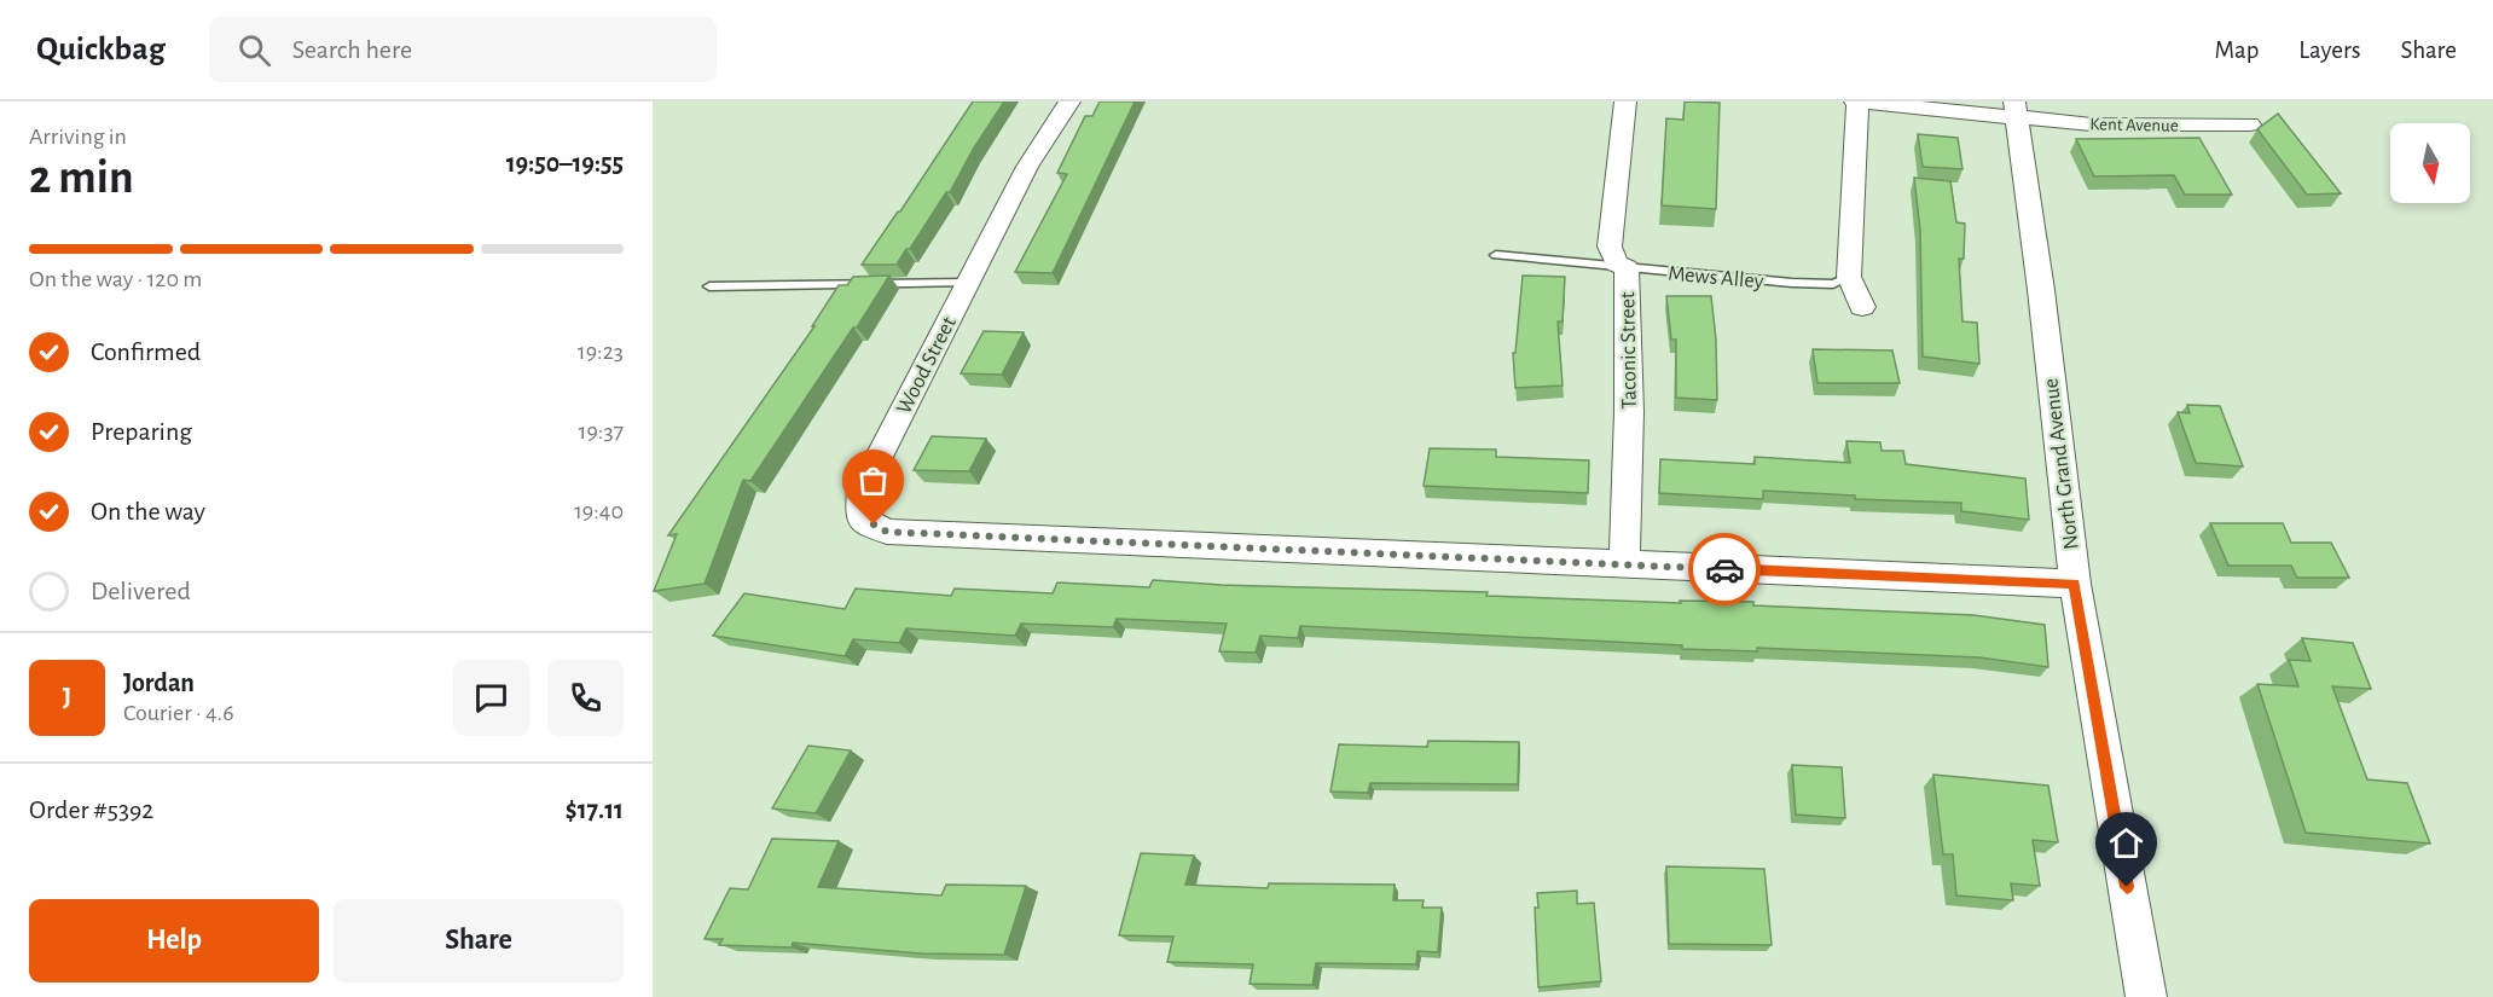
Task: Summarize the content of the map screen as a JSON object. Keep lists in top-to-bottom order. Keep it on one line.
{"streets":{"street":["Kent Avenue","Taconic Street","Wood Street","North Grand Avenue"],"lane":["Mews Alley"]},"crossings":[["Kent Avenue","North Grand Avenue"],["Mews Alley","Taconic Street"],["Taconic Street","Wood Street"],["Wood Street","North Grand Avenue"]],"north":"bottom","page":{"header":"Quickbag","search":"Search here","nav":["Map","Layers","Share"],"heading":["2 min","Arriving in","19:50–19:55"],"panel":["Jordan","Courier · 4.6","Order #5392","$17.11"],"bar":"On the way · 120 m","list":[["Confirmed","19:23"],["Preparing","19:37"],["On the way","19:40"],"Delivered"],"round":"J","buttons":["Help","Share"]}}
